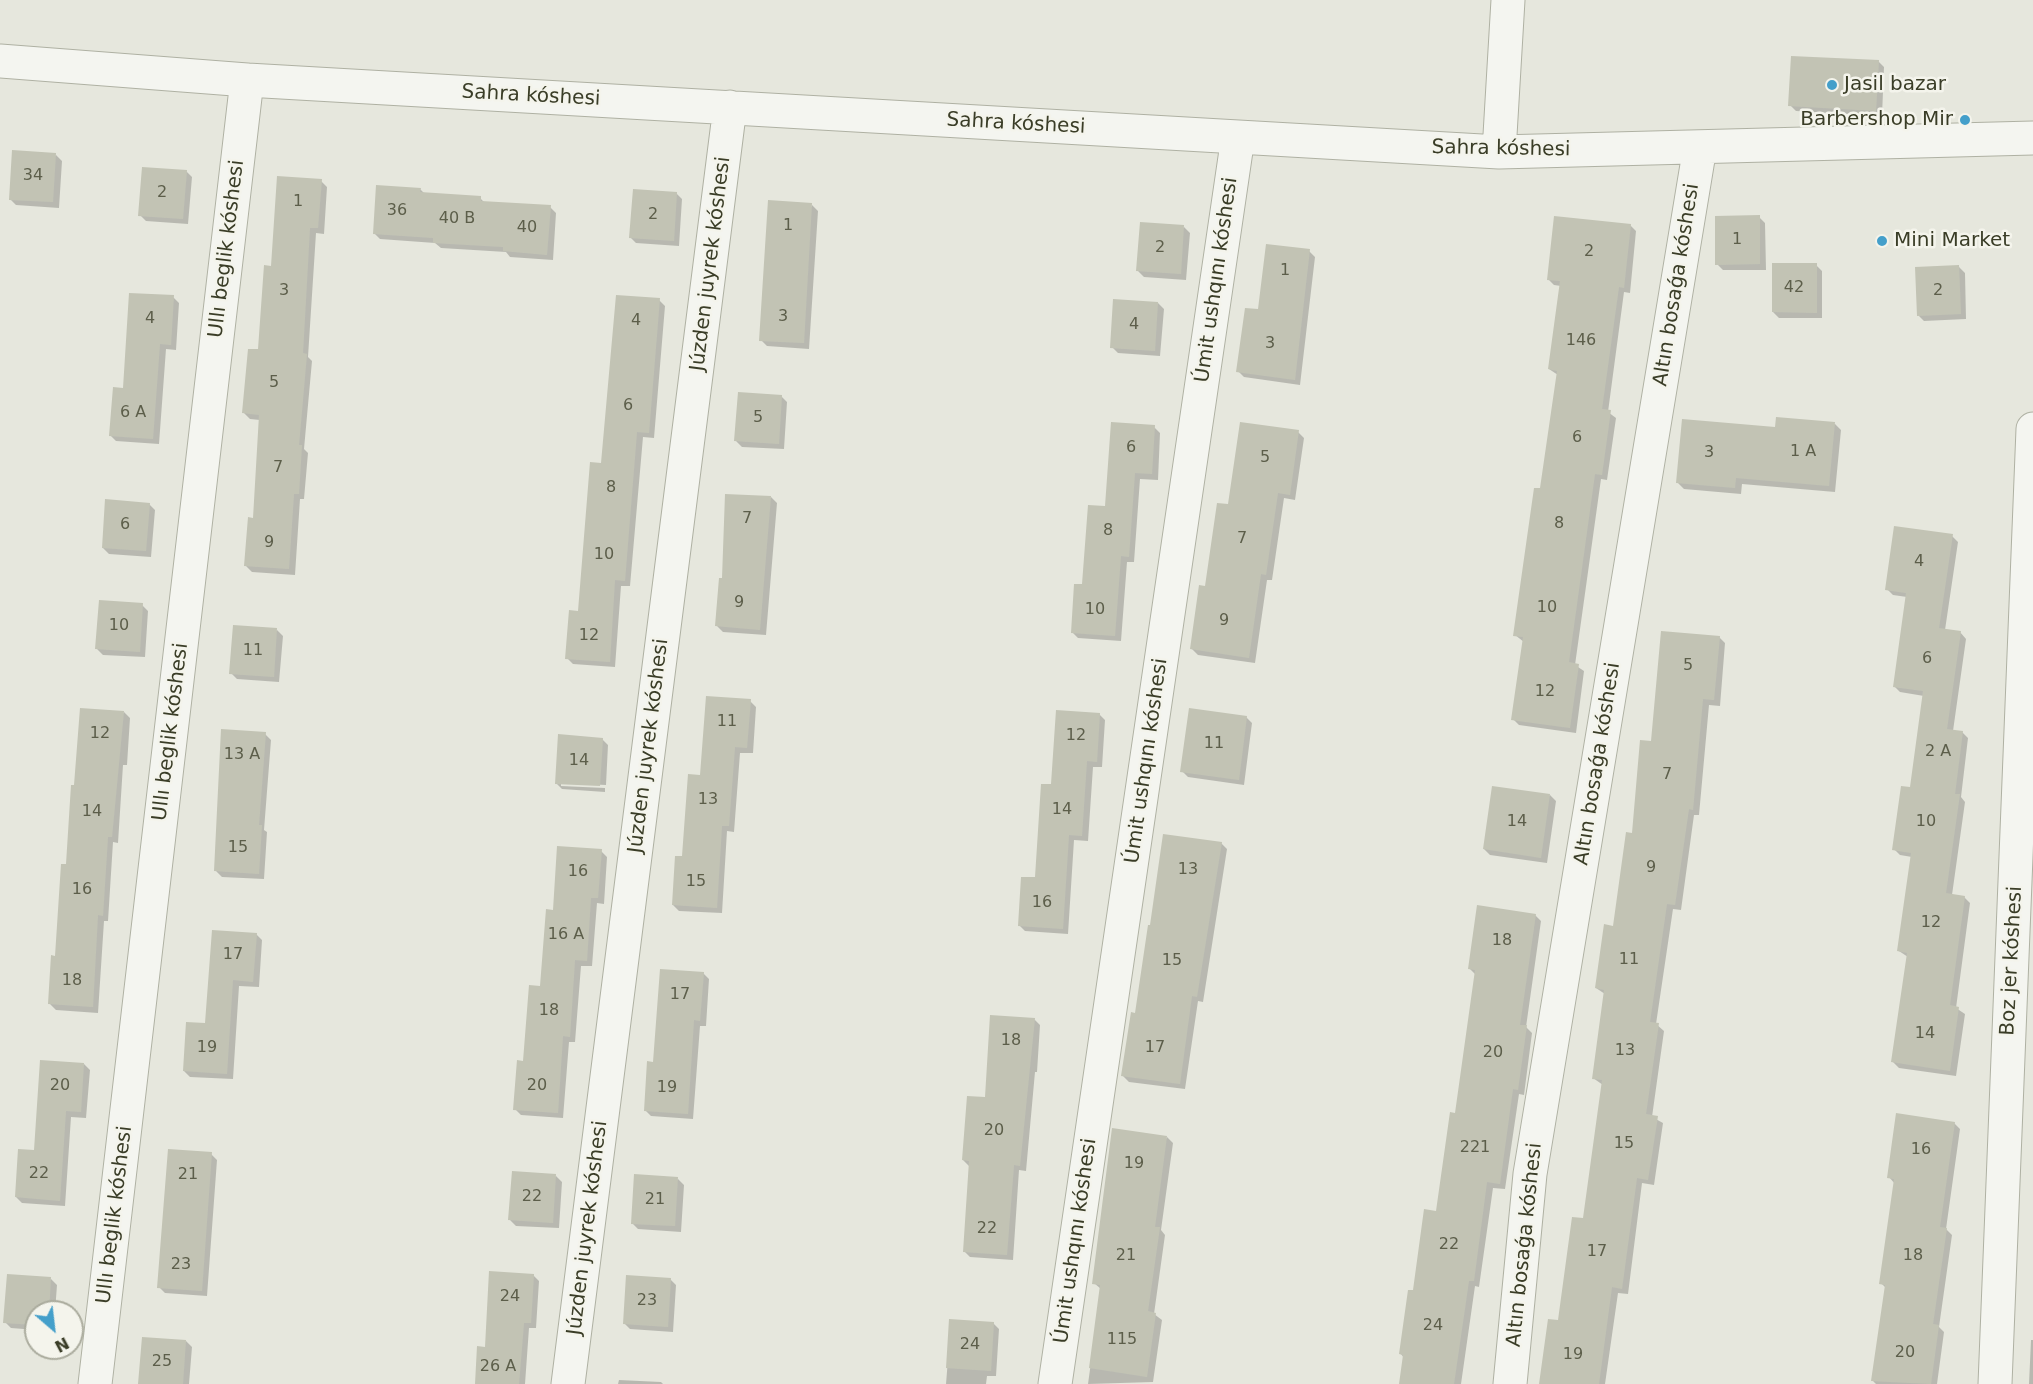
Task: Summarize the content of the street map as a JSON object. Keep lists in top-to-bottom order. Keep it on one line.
{"streets":{"street":["Sahra kóshesi","Ullı beglik kóshesi","Júzden juyrek kóshesi","Úmit ushqını kóshesi","Altın bosaǵa kóshesi","Boz jer kóshesi"]},"crossings":[["Sahra kóshesi","Ullı beglik kóshesi"],["Sahra kóshesi","Júzden juyrek kóshesi"],["Sahra kóshesi","Úmit ushqını kóshesi"],["Sahra kóshesi","Altın bosaǵa kóshesi"]],"places":["Jasil bazar","Barbershop Mir","Mini Market"],"house_numbers":["34","2","1","36","2","40 В","1","40","1","2","2","1","42","3","2","3","4","4","4","146","3","5","6","6 А","5","6","6","1 А","3","5","7","8","7","8","6","8","7","9","10","4","9","10","10","9","10","12","11","6","5","12","11","12","12","11","2 А","13 А","14","7","13","14","14","14","10","15","9","13","16","15","16","16","12","16 А","18","17","11","15","18","17","18","14","18","19","17","13","20","20","20","19","20","15","221","16","19","22","21","22","21","22","22","17","21","18","23","24","23","24","115","24","20","19","25","26 А"],"north":"bottom right"}
